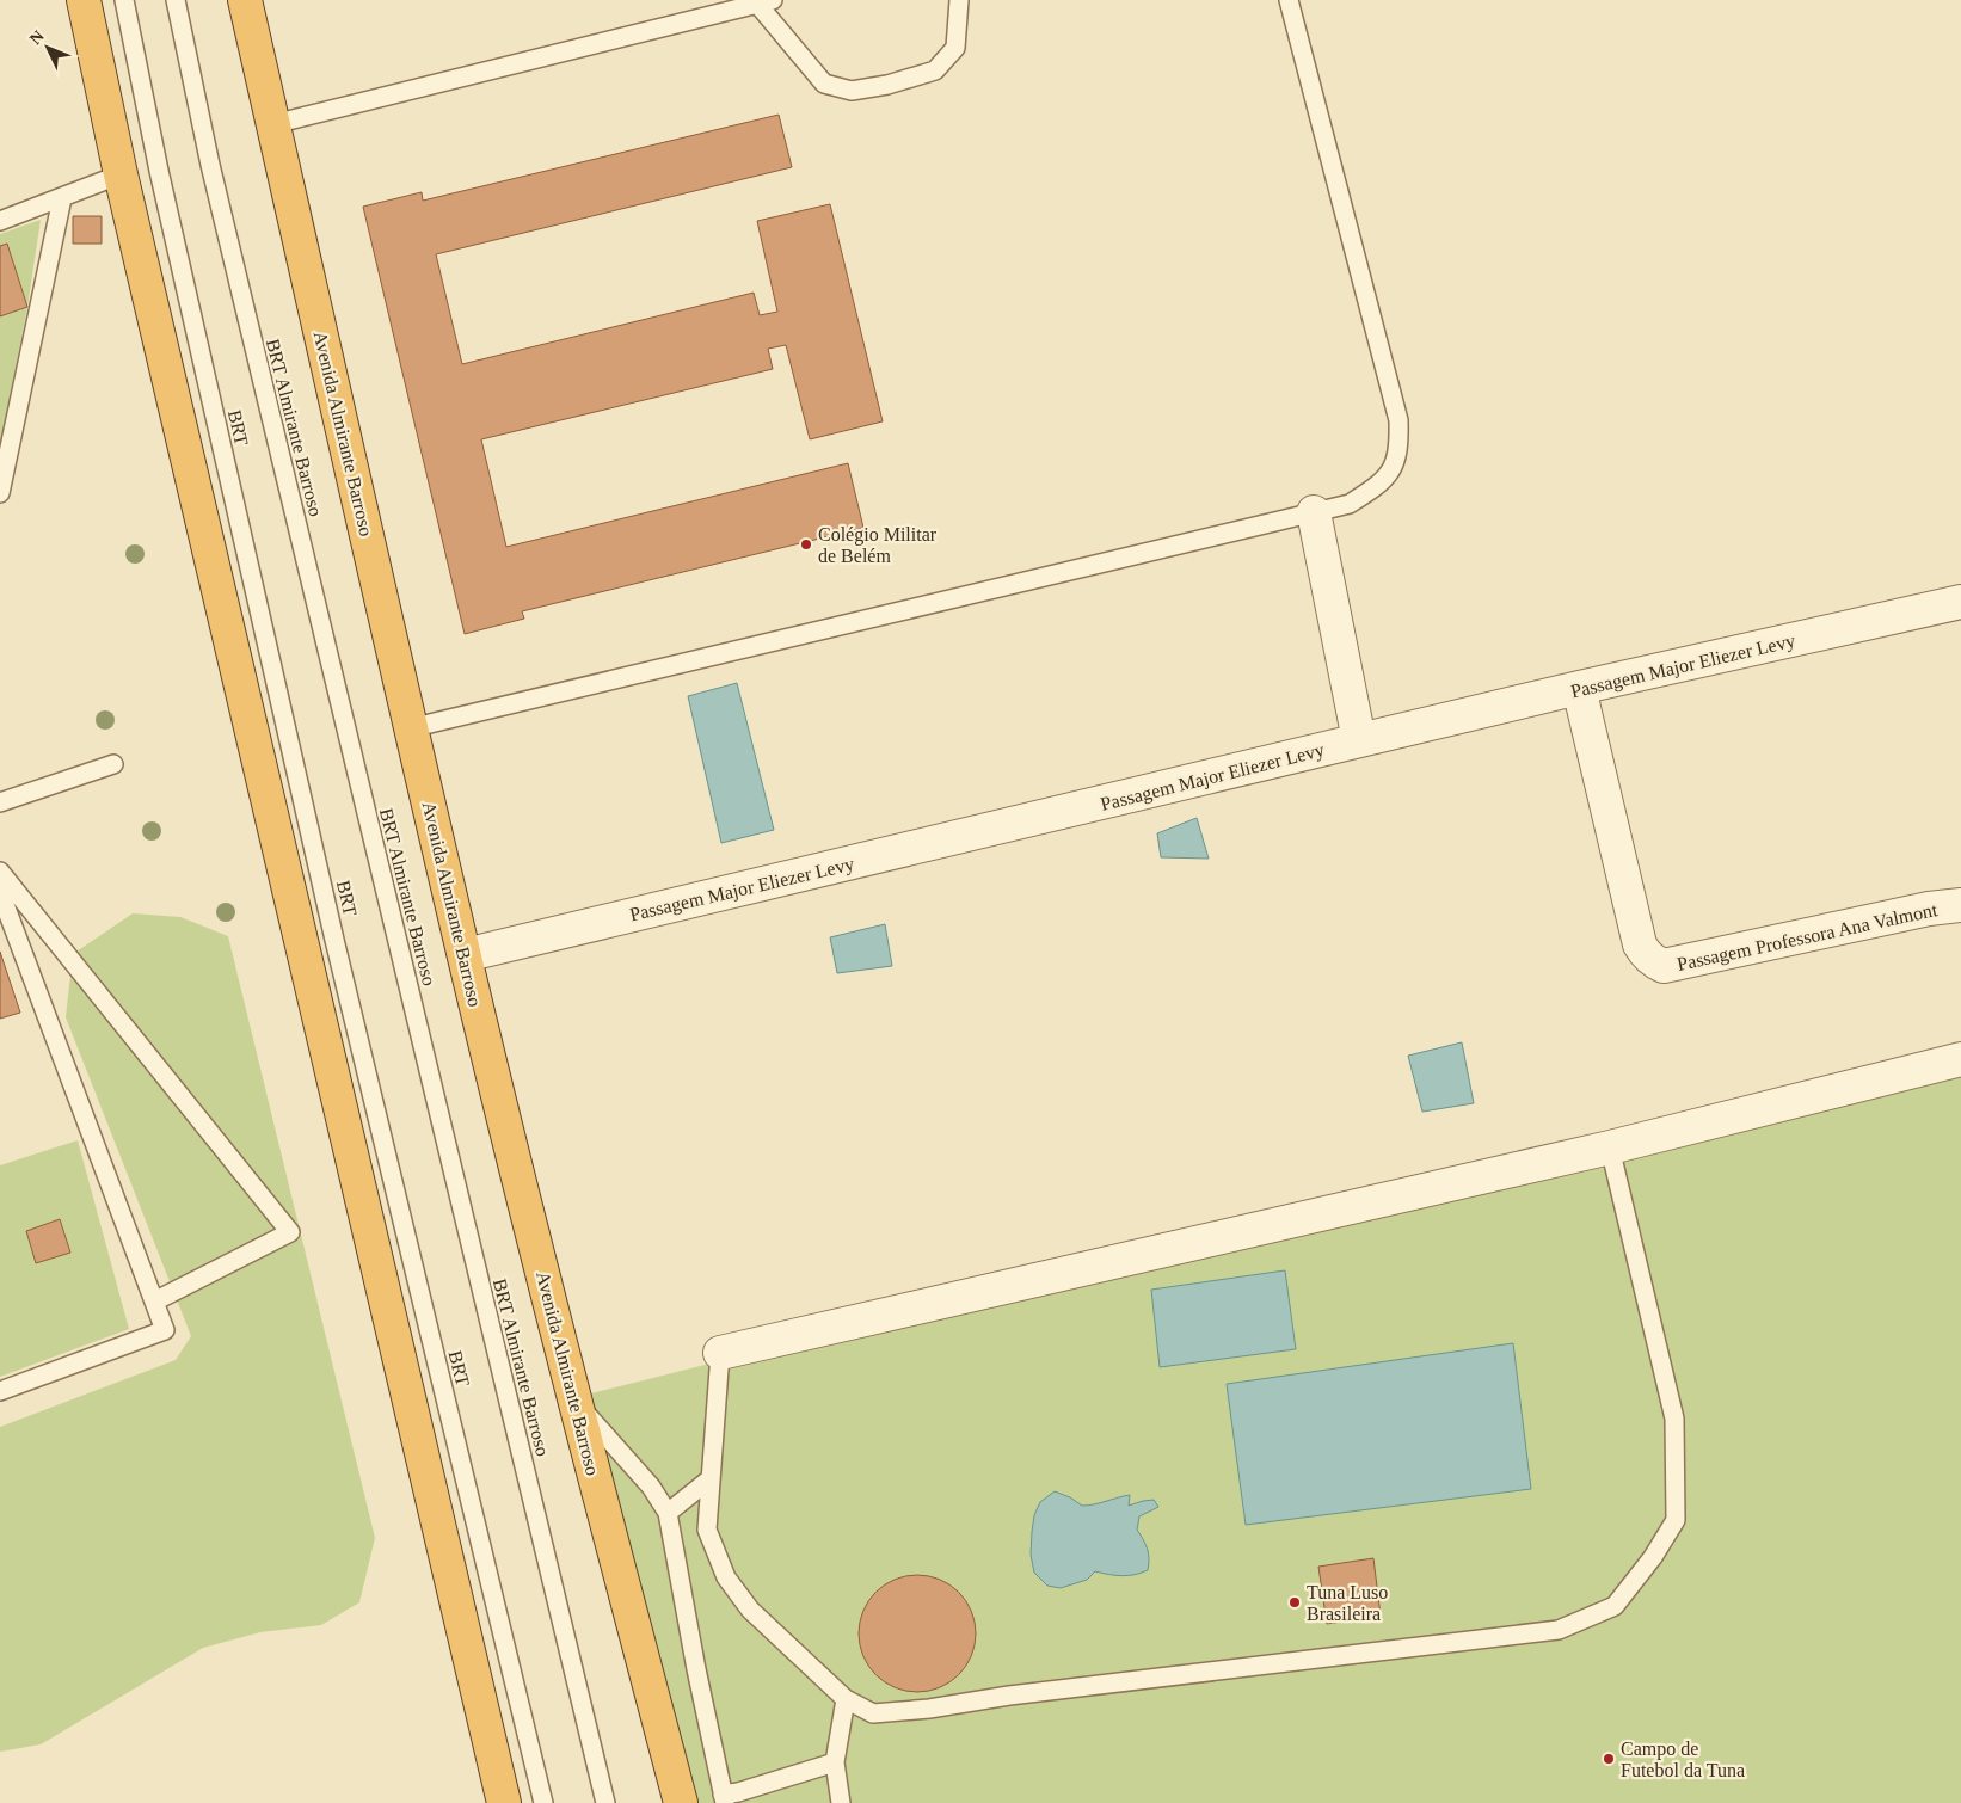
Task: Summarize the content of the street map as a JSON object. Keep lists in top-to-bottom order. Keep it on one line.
{"streets":{"highway":["Avenida Almirante Barroso"],"street":["Passagem Major Eliezer Levy","Passagem Professora Ana Valmont"],"lane":["BRT","BRT Almirante Barroso"]},"crossings":[["Avenida Almirante Barroso","Passagem Major Eliezer Levy"],["Passagem Major Eliezer Levy","Passagem Professora Ana Valmont"]],"places":["Colégio Militar de Belém","Tuna Luso Brasileira","Campo de Futebol da Tuna"],"north":"top left"}
